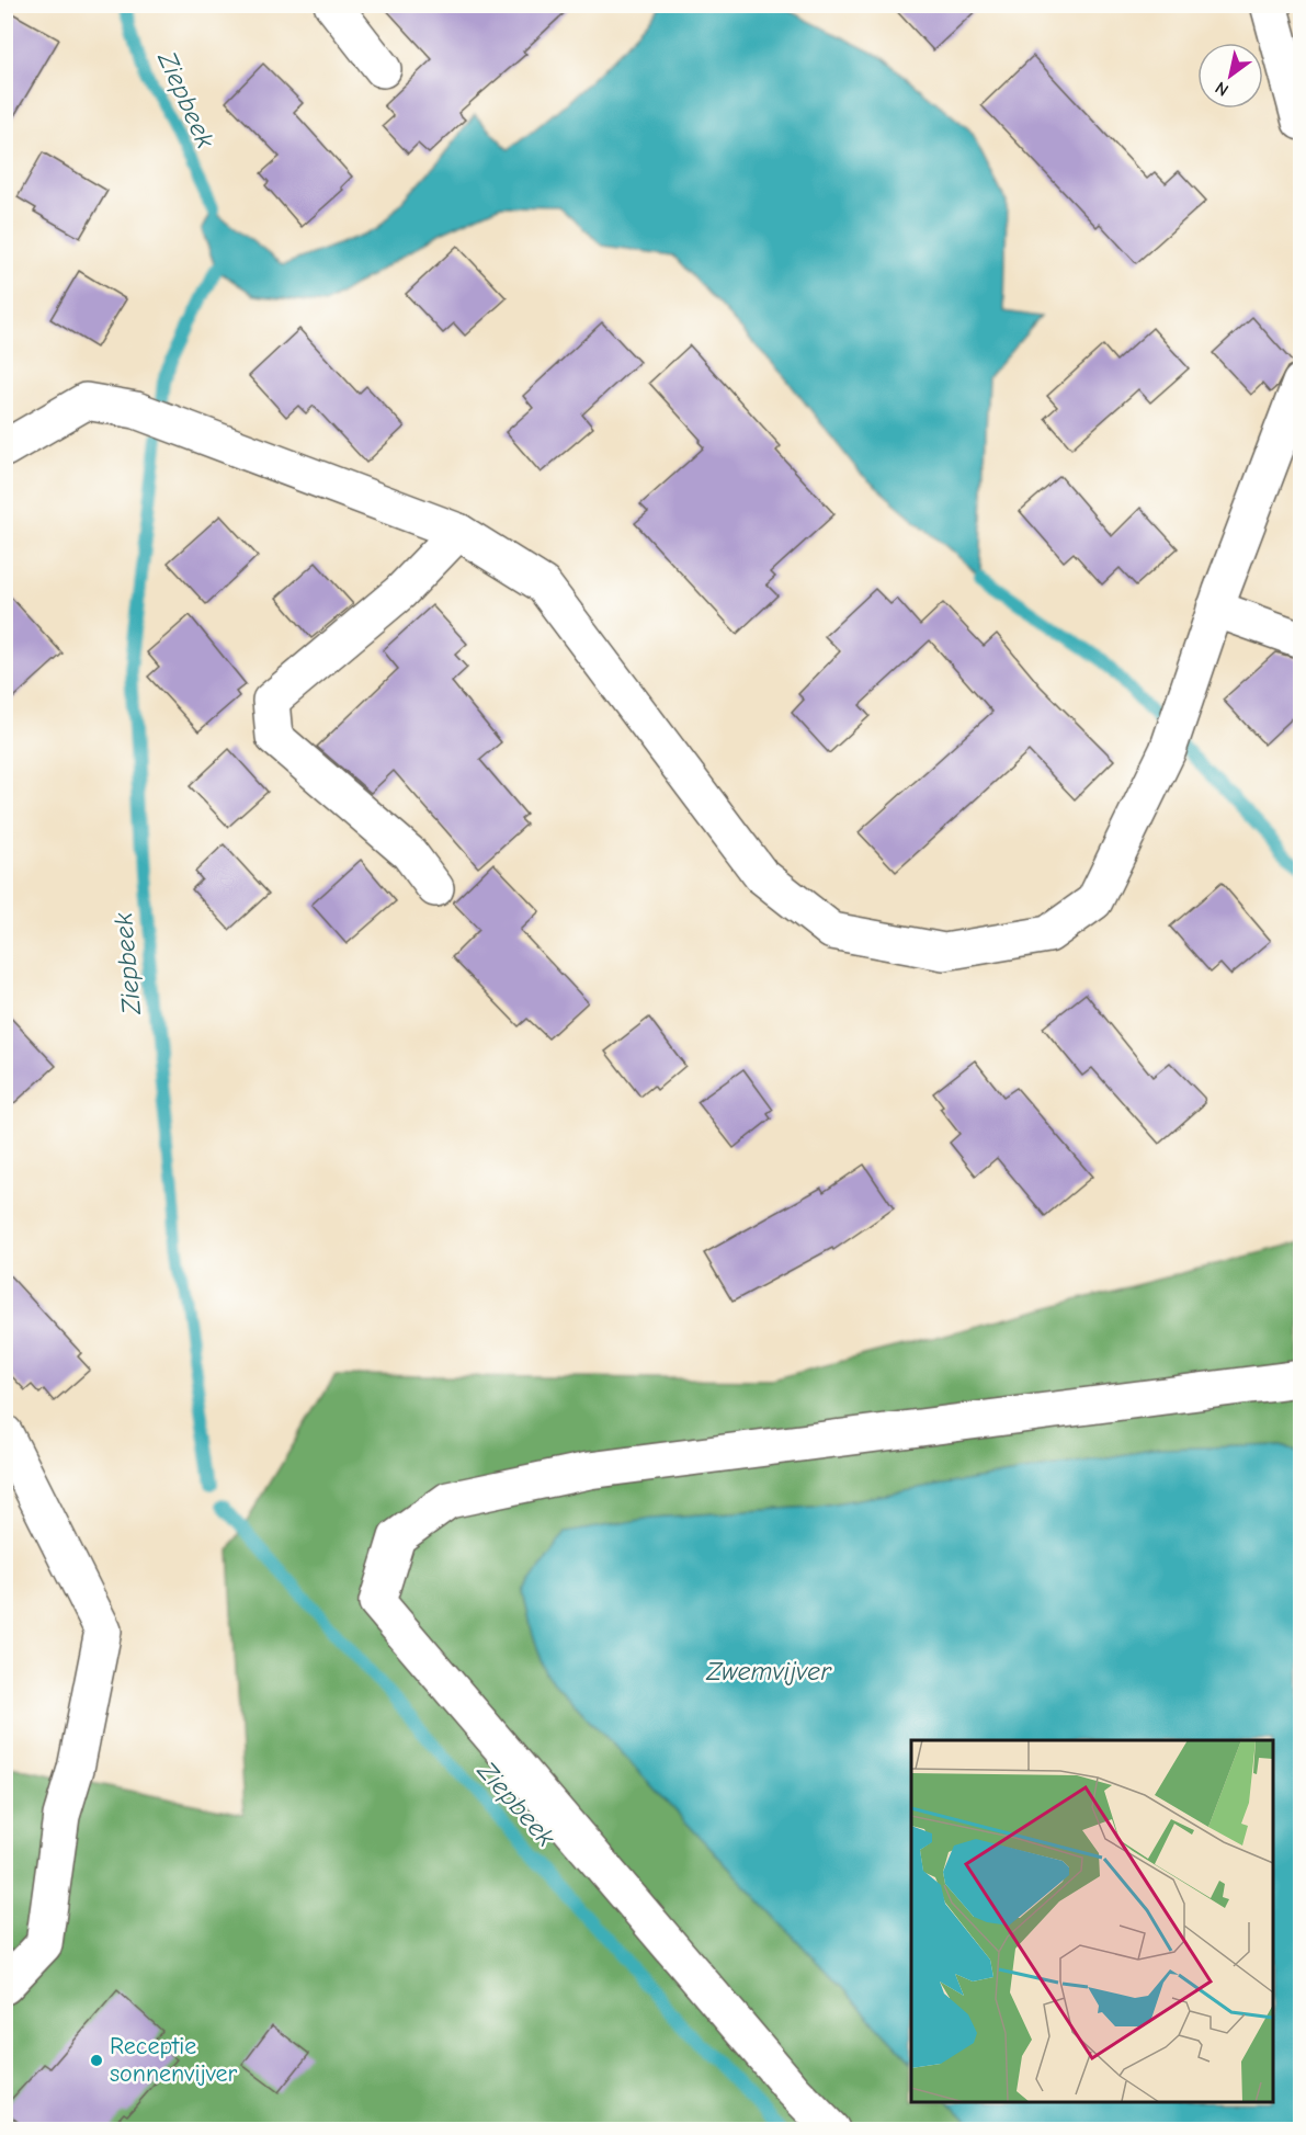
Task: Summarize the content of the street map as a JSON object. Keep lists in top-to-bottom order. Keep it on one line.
{"water":["Ziepbeek","Zwemvijver"],"places":["Receptie sonnenvijver"],"north":"bottom left"}
